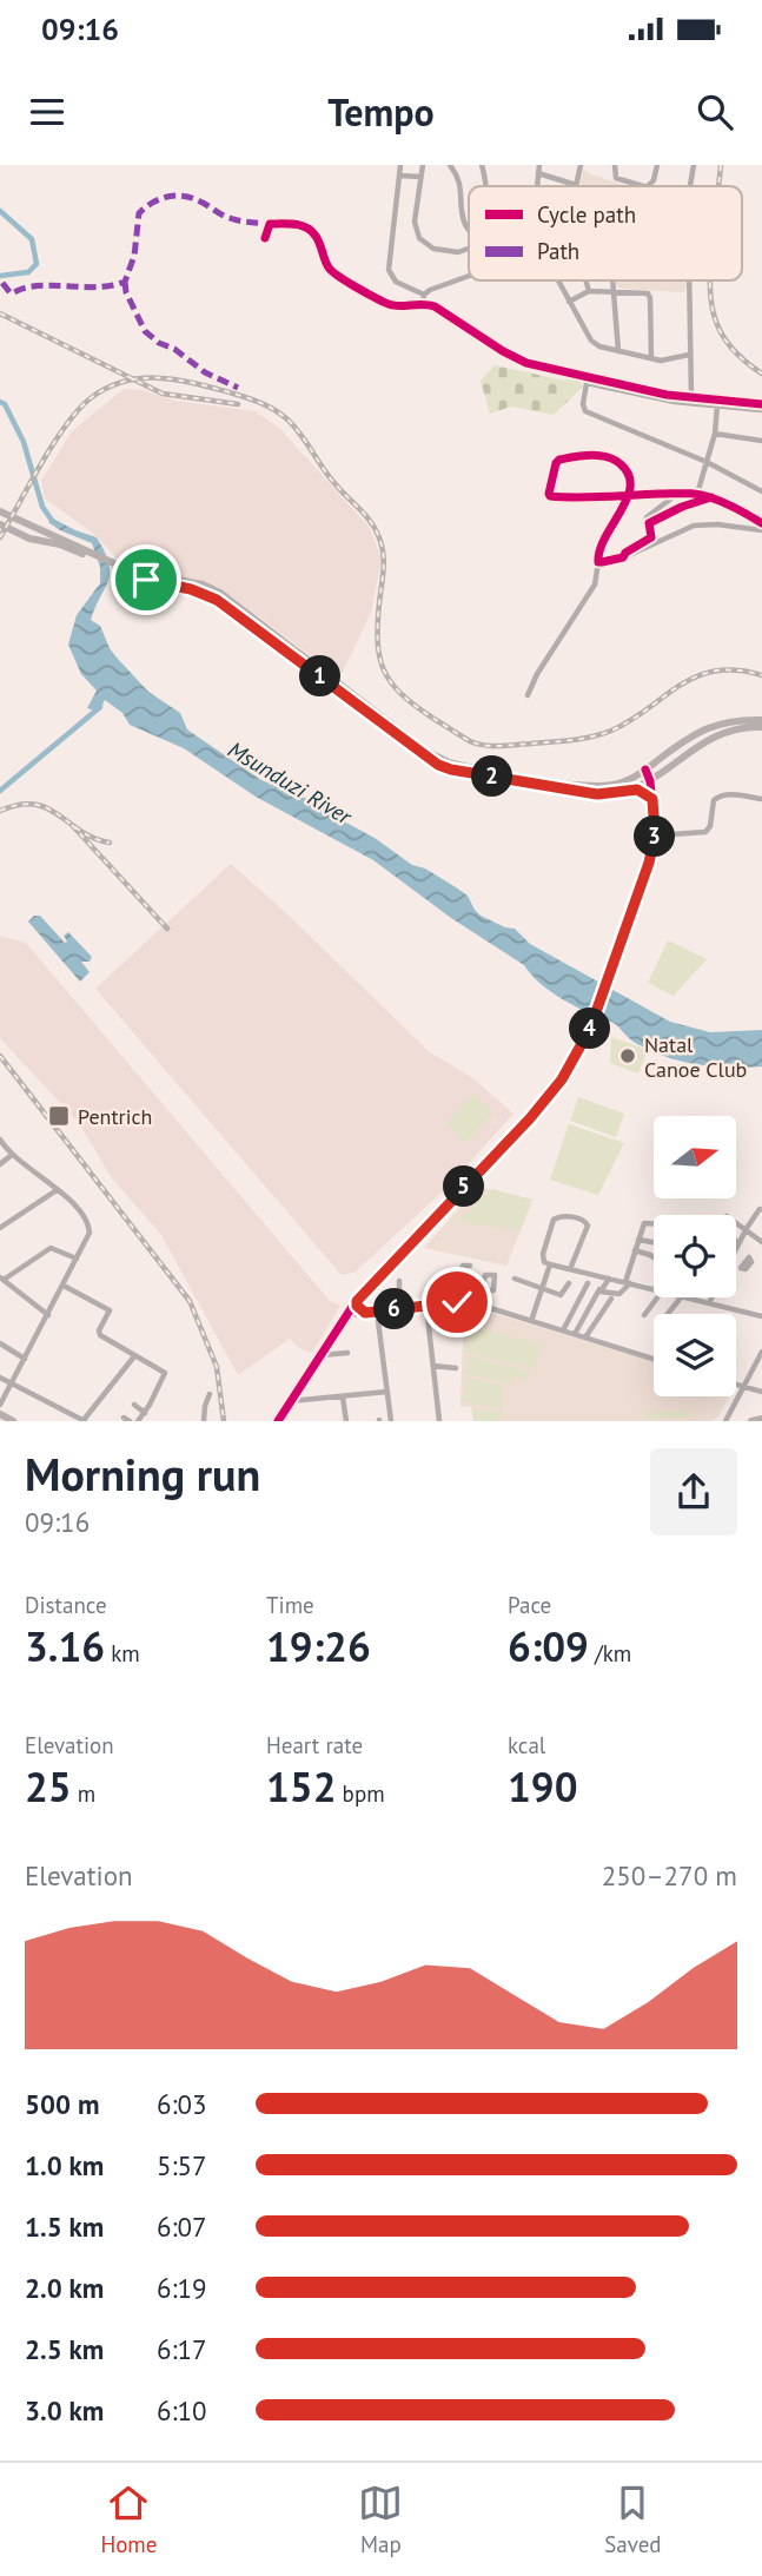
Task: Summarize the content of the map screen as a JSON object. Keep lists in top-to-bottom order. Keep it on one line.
{"water":["Msunduzi River"],"places":{"other":["Natal Canoe Club"],"transit":["Pentrich"]},"legend":["Cycle path","Path"],"north":"right","page":{"status":"09:16","header":"Tempo","pins":["1","2","3","4","5","6"],"heading":["Morning run","09:16"],"stats":[["Distance","3.16 km"],["Time","19:26"],["Pace","6:09 /km"],["Elevation","25 m"],["Heart rate","152 bpm"],["kcal","190"]],"chart":["Elevation","250–270 m"],"list":[{"name":"500 m","note":"6:03"},{"name":"1.0 km","note":"5:57"},{"name":"1.5 km","note":"6:07"},{"name":"2.0 km","note":"6:19"},{"name":"2.5 km","note":"6:17"},{"name":"3.0 km","note":"6:10"}],"tabs":["Home","Map","Saved"]}}
